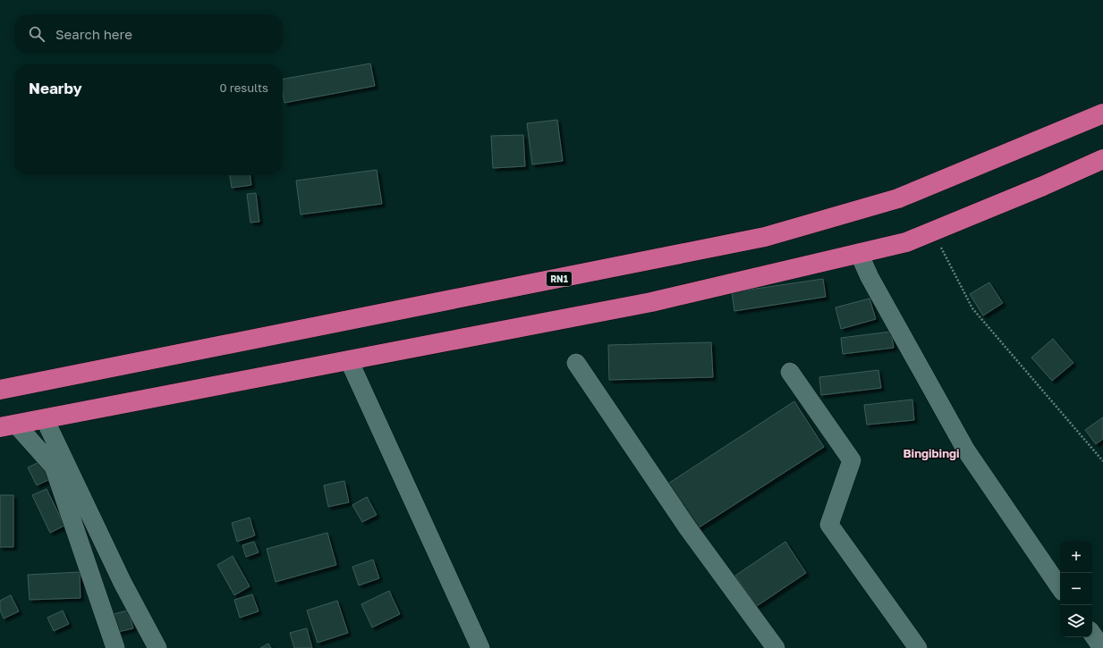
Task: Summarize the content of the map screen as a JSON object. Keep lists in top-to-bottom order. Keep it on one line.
{"streets":{"highway":["RN1"]},"districts":["Bingibingi"],"page":{"search":"Search here","heading":["Nearby","0 results"],"map_buttons":["+","−"]}}
